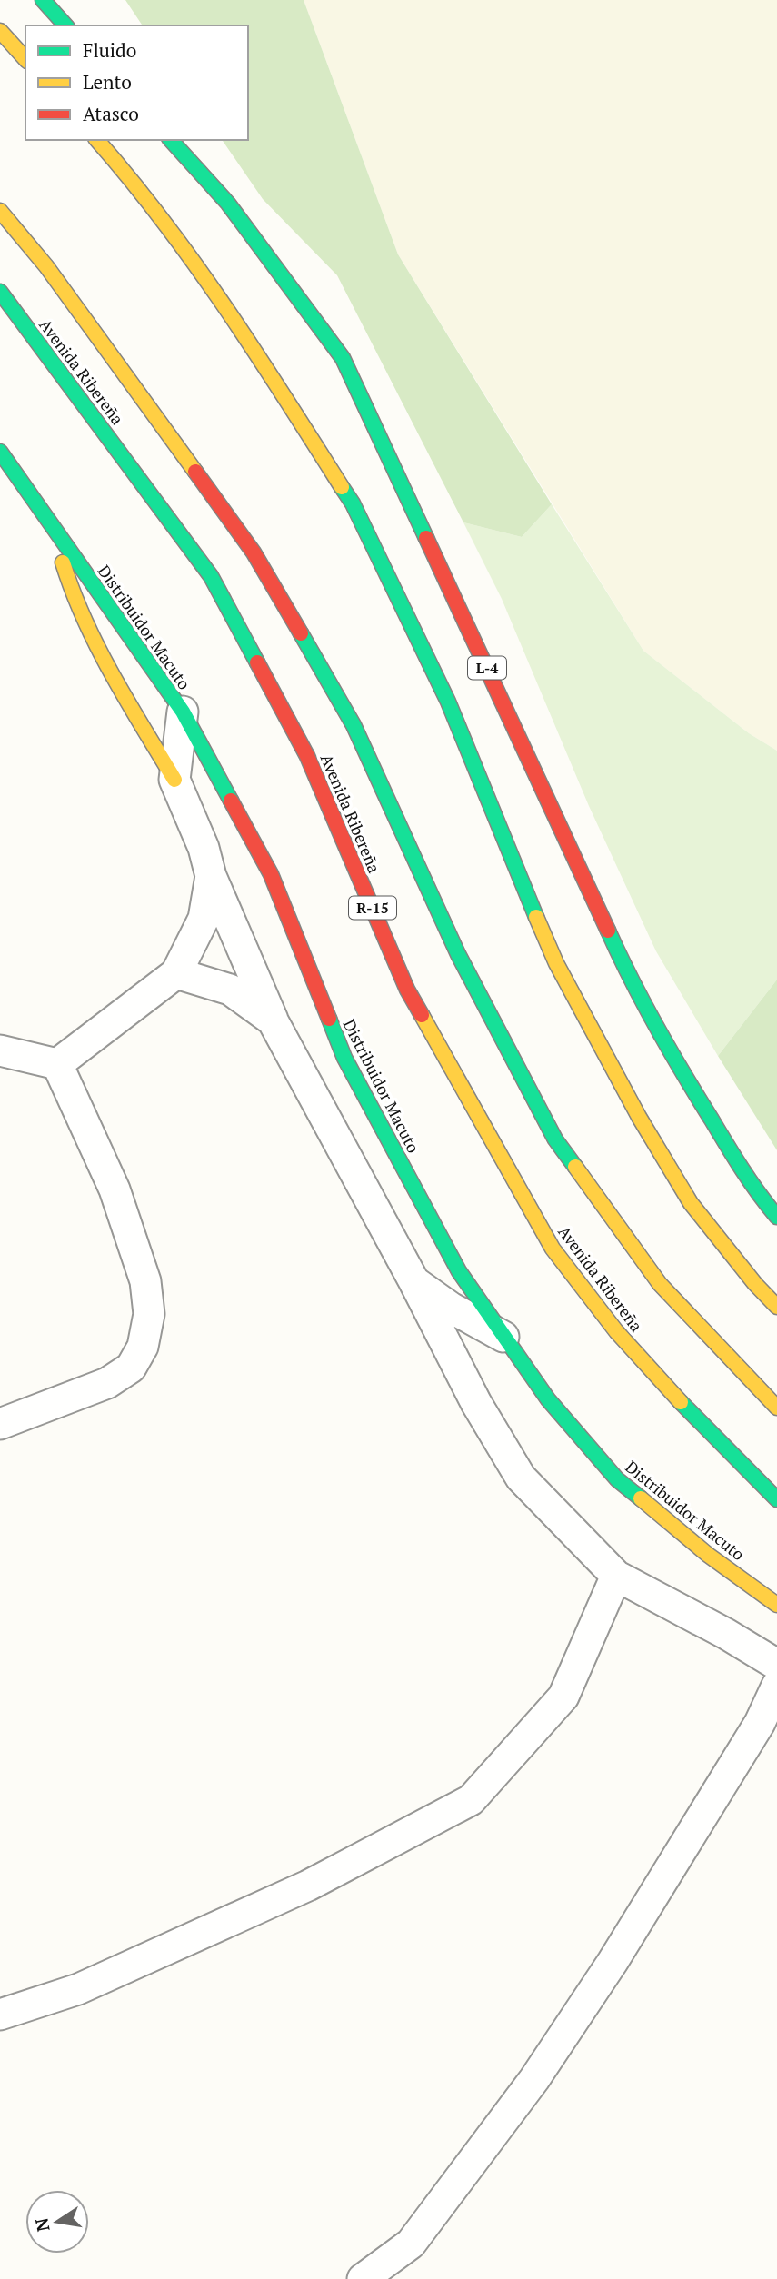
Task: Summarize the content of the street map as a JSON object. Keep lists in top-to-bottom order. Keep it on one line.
{"streets":{"main road":["Avenida Ribereña","Distribuidor Macuto","L-4","R-15"]},"legend":["Fluido","Lento","Atasco"],"north":"left"}
